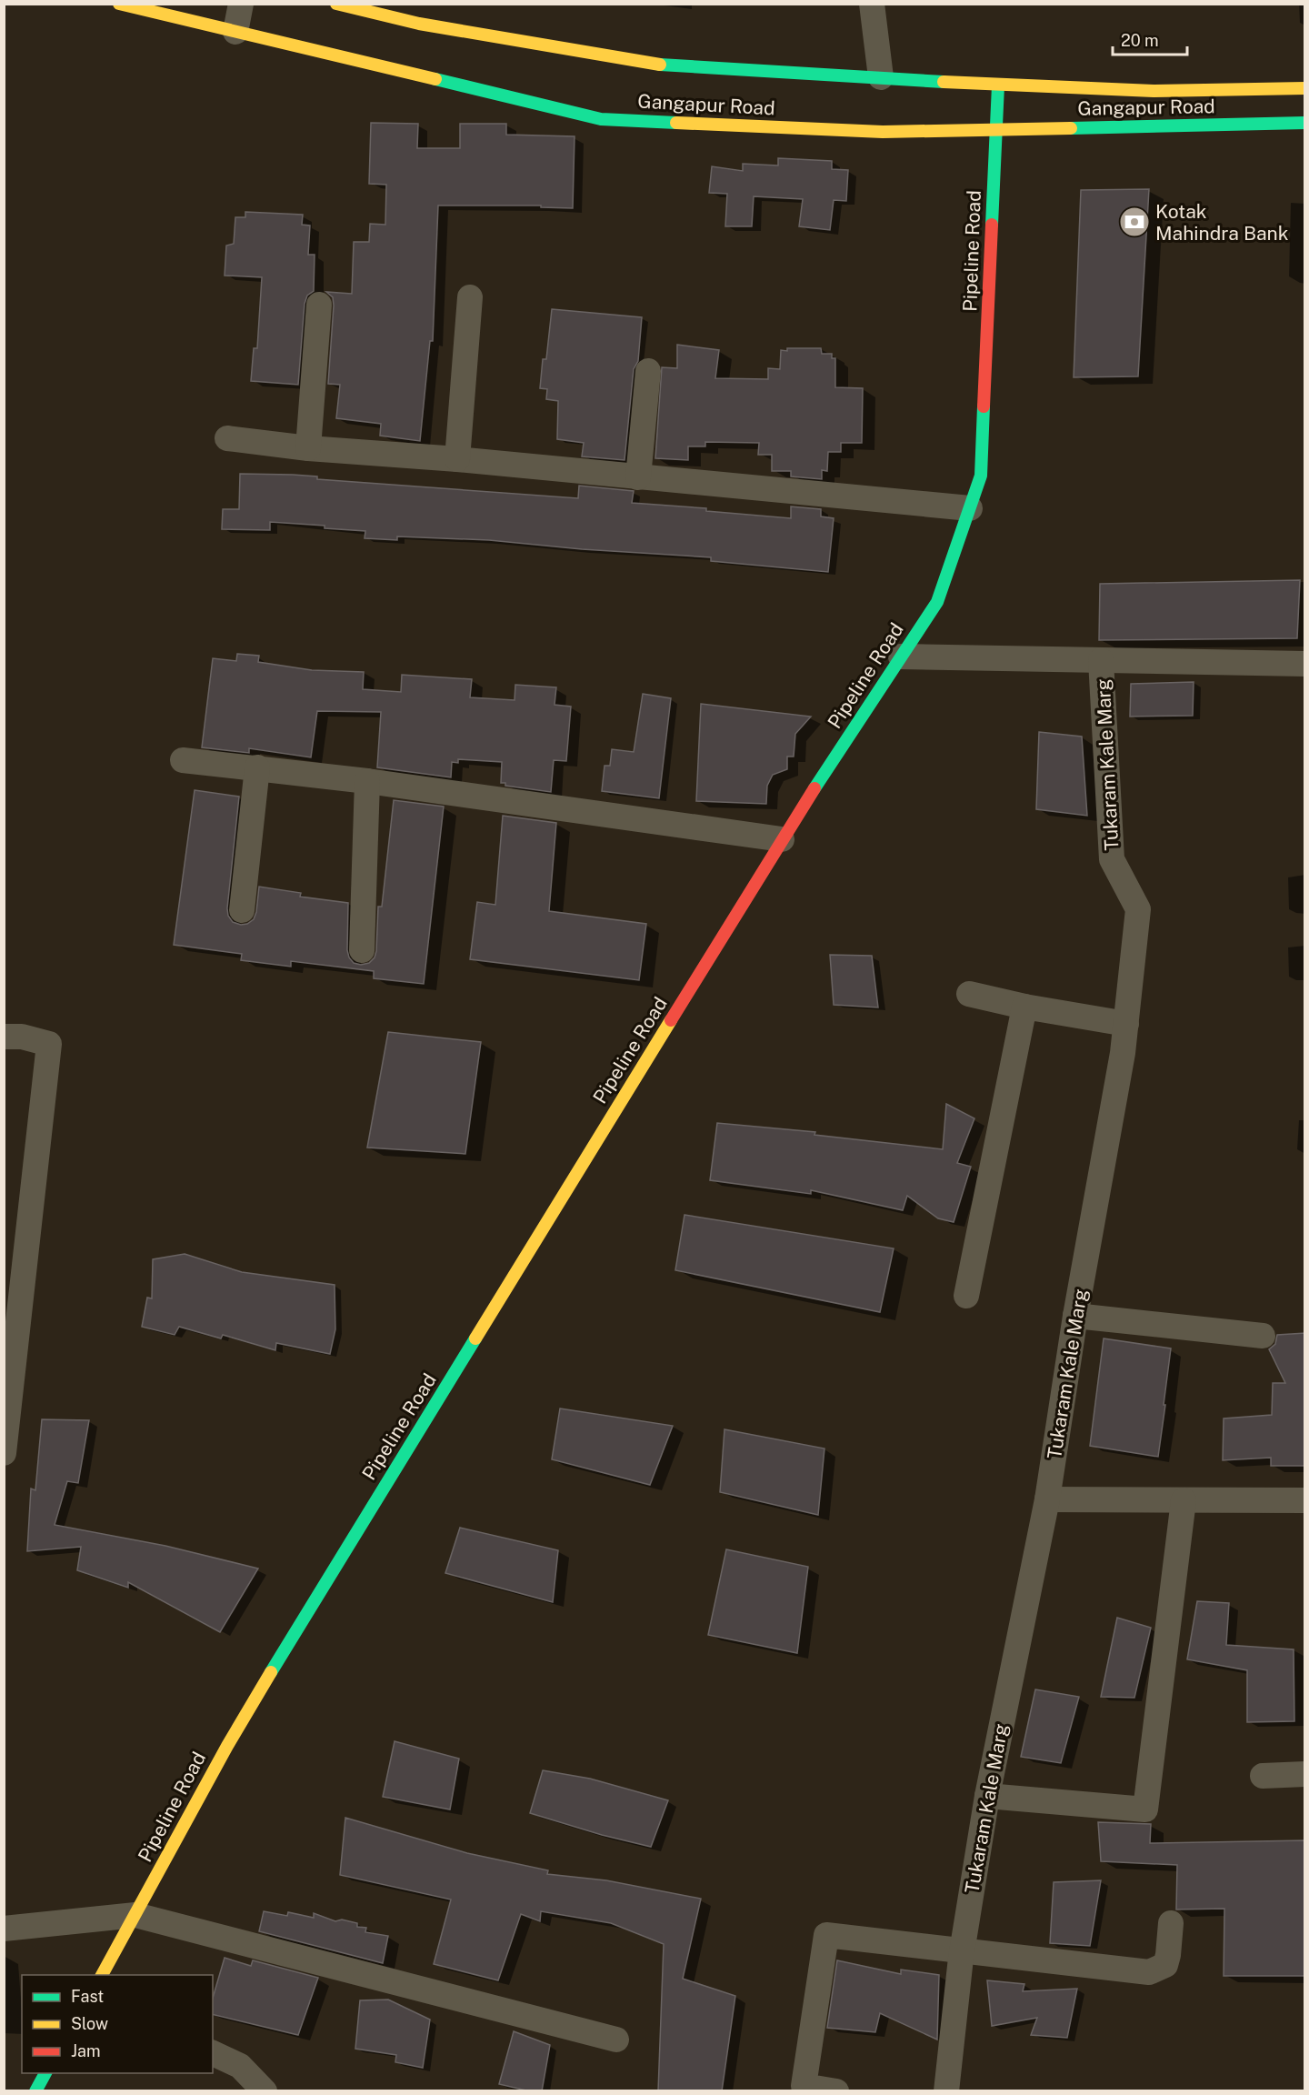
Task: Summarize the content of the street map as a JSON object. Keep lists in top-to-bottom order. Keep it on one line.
{"streets":{"main road":["Gangapur Road","Pipeline Road"],"street":["Tukaram Kale Marg"]},"crossings":[["Gangapur Road","Pipeline Road"]],"places":{"bank":["Kotak Mahindra Bank"]},"legend":["Fast","Slow","Jam"],"scale_bar":"20 m"}
